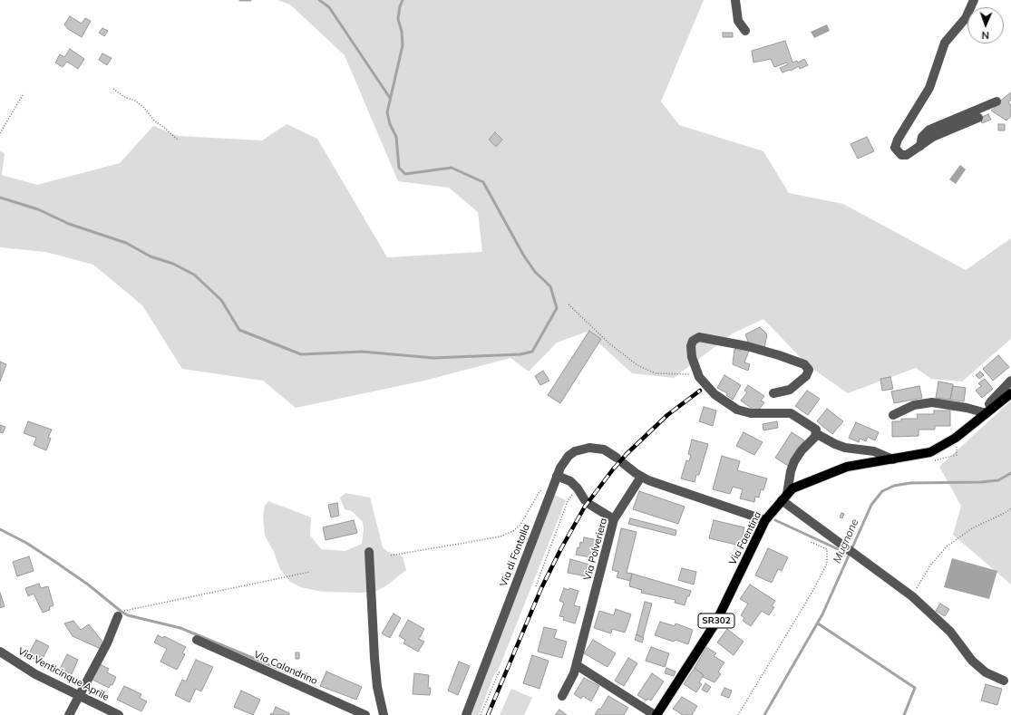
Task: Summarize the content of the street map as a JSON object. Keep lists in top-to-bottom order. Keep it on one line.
{"streets":{"main road":["Via Faentina","SR302"],"street":["Via Polveriera","Via di Fontalla","Via Calandrino","Via Venticinque Aprile"]},"crossings":[["Via Polveriera","Via di Fontalla"]],"water":["Mugnone"],"north":"bottom"}
